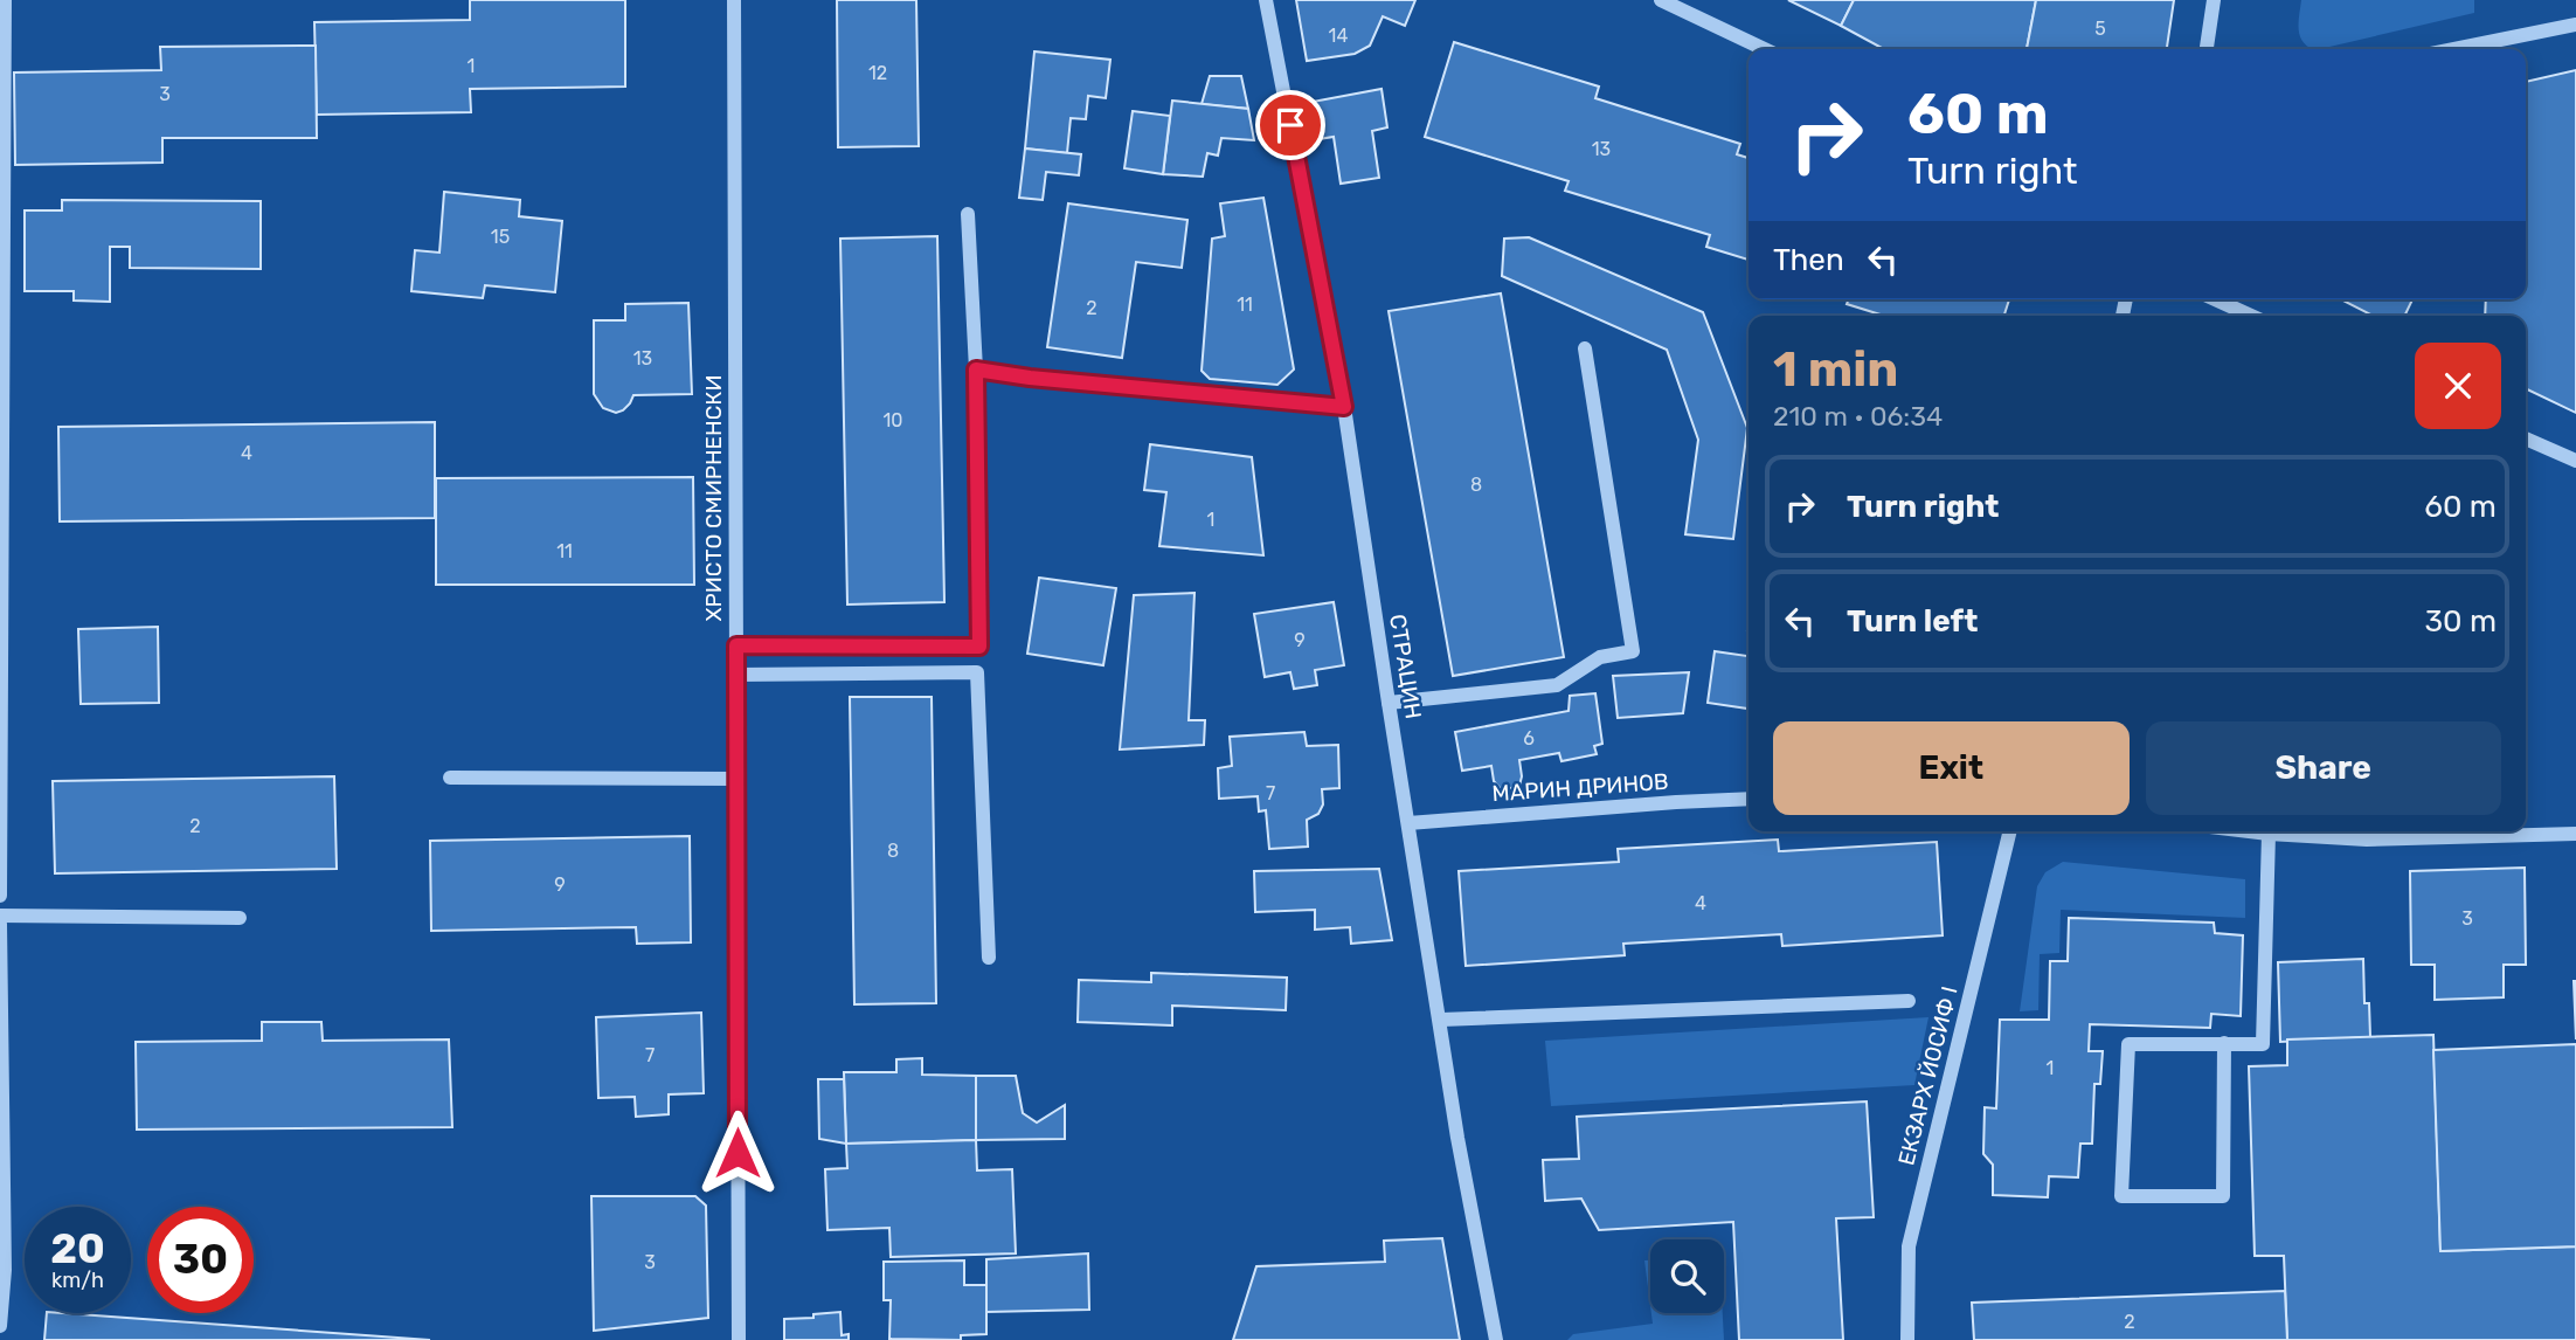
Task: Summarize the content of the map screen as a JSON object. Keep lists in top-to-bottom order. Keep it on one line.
{"streets":{"street":["ХРИСТО СМИРНЕНСКИ","СТРАЦИН","МАРИН ДРИНОВ","ЕКЗАРХ ЙОСИФ I"]},"crossings":[["СТРАЦИН","МАРИН ДРИНОВ"]],"house_numbers":["5","14","1","12","3","13","15","11","2","13","10","4","8","1","11","9","6","7","2","8","9","4","3","7","1","3","2"],"page":{"turn":["60 m","Turn right"],"then":"Then","heading":["1 min","210 m · 06:34"],"list":[{"name":"Turn right","value":"60 m"},{"name":"Turn left","value":"30 m"}],"buttons":["Exit","Share"],"speed":"20 km/h","limit":"30"}}
